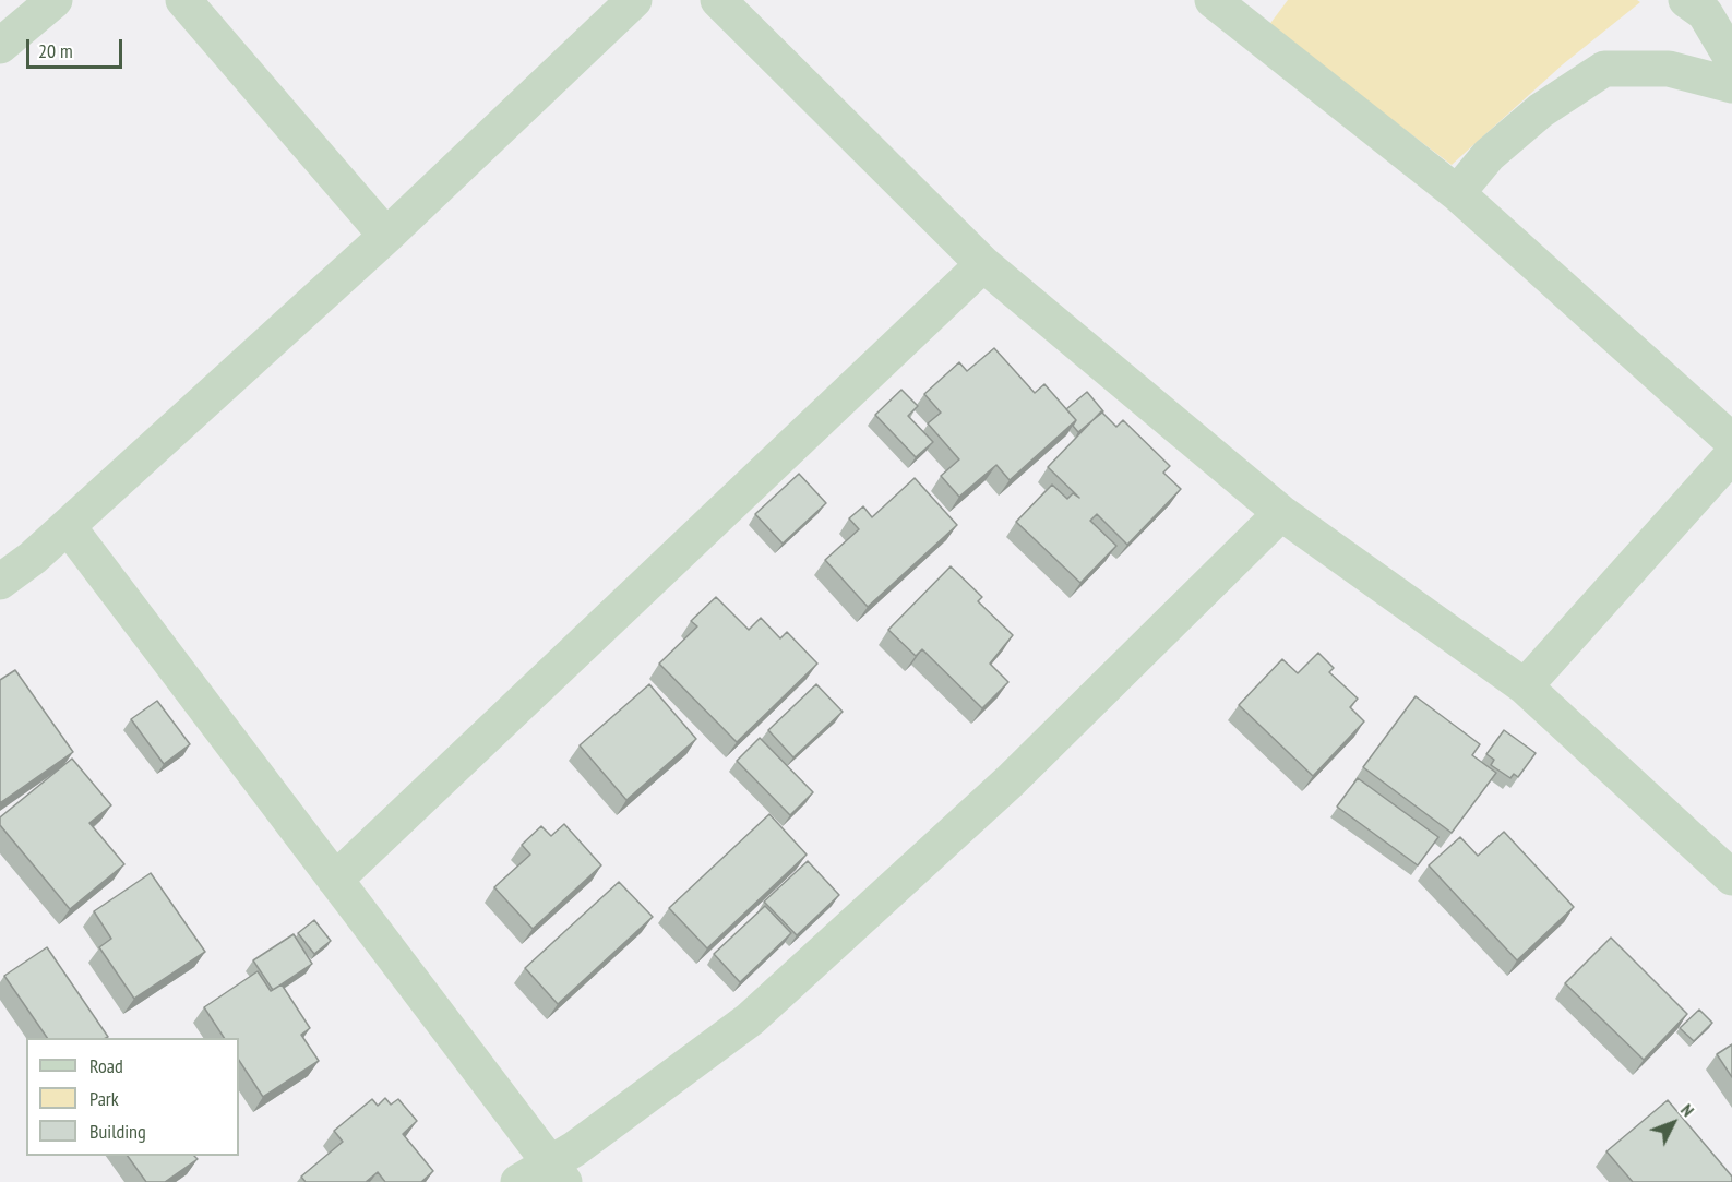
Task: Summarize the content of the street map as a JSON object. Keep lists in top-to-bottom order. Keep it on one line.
{"legend":["Road","Park","Building"],"scale_bar":"20 m","north":"top right"}
